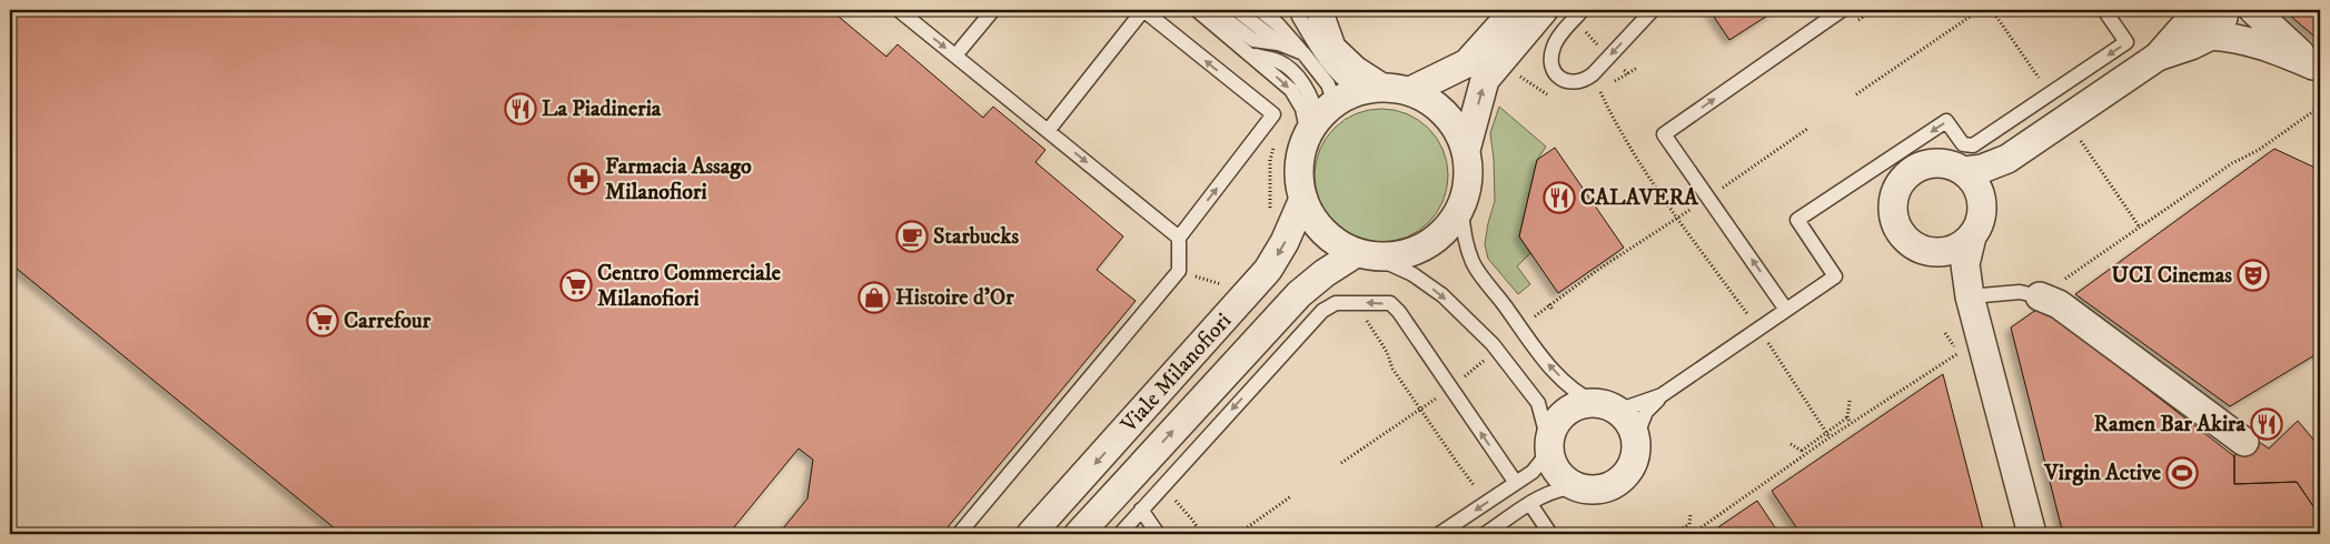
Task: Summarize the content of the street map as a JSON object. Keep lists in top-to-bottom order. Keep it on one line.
{"streets":{"street":["Viale Milanofiori"]},"places":{"restaurant":["La Piadineria","CALAVERA","Ramen Bar Akira"],"pharmacy":["Farmacia Assago Milanofiori"],"cafe":["Starbucks"],"theatre":["UCI Cinemas"],"supermarket":["Centro Commerciale Milanofiori","Carrefour"],"shop":["Histoire d'Or"],"sports":["Virgin Active"]}}
